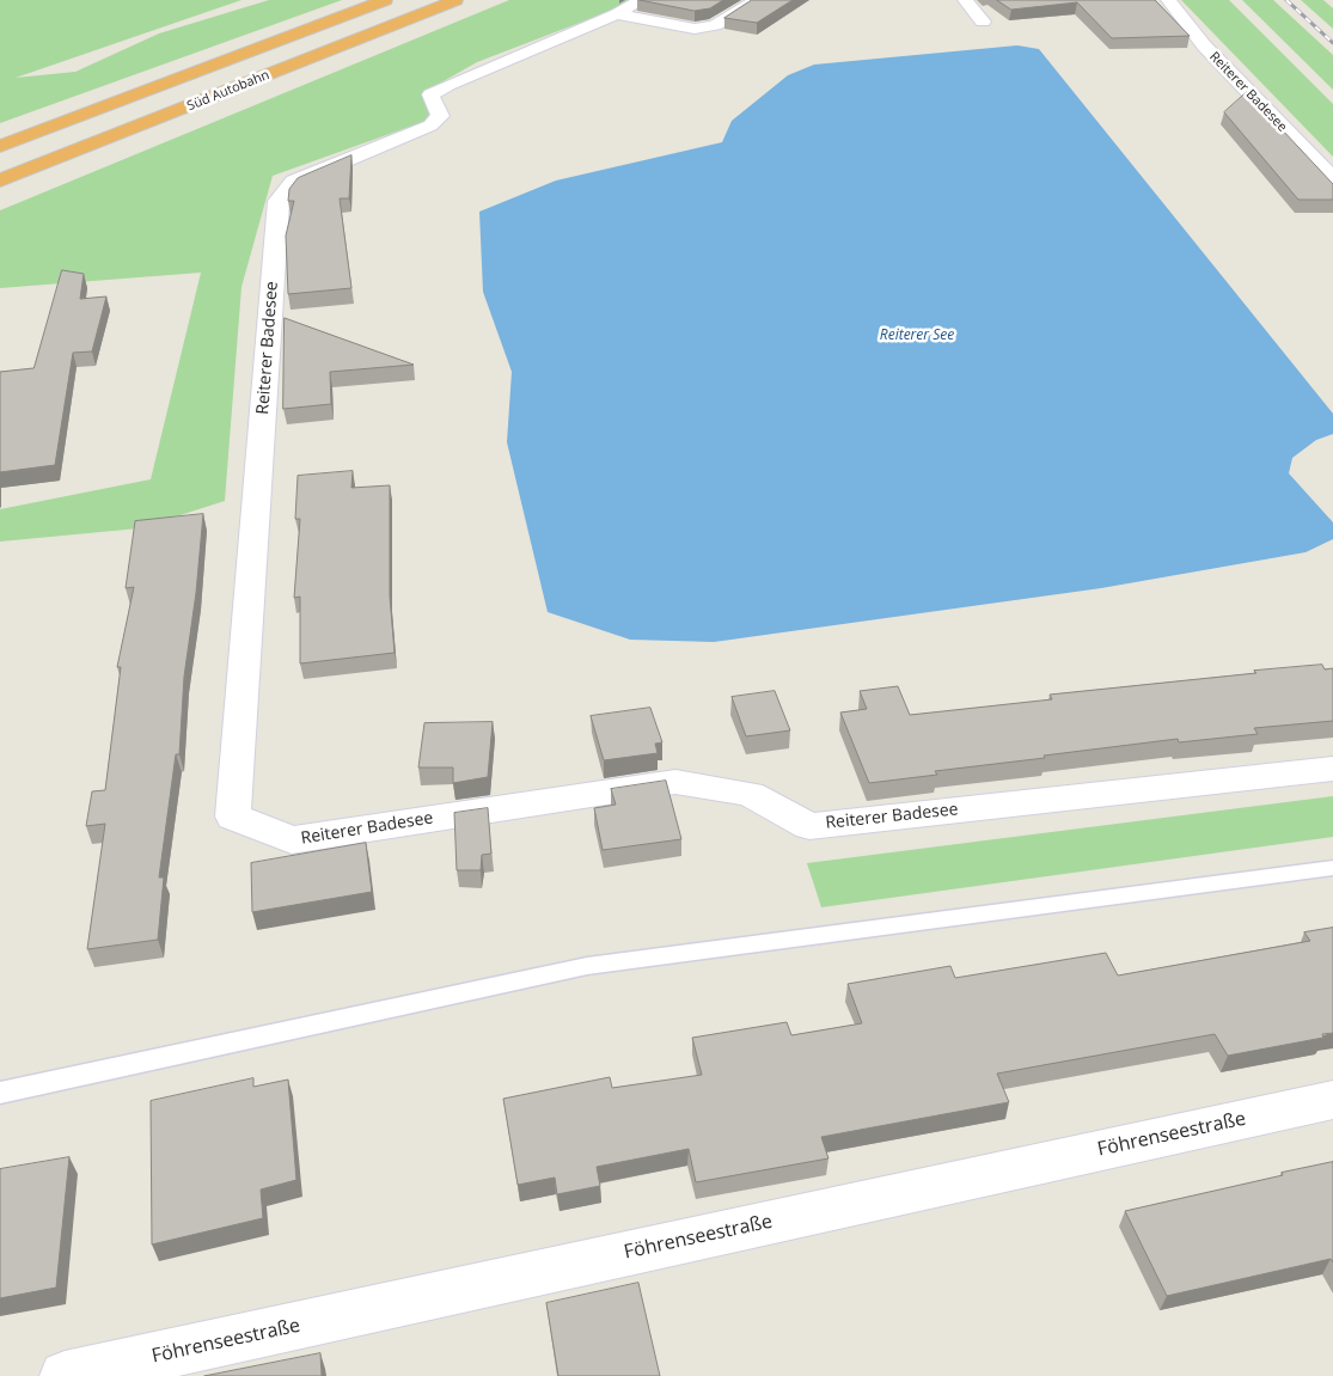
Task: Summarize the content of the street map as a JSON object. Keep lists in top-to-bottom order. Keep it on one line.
{"streets":{"highway":["Süd Autobahn"],"street":["Reiterer Badesee","Föhrenseestraße"]},"water":["Reiterer See"]}
